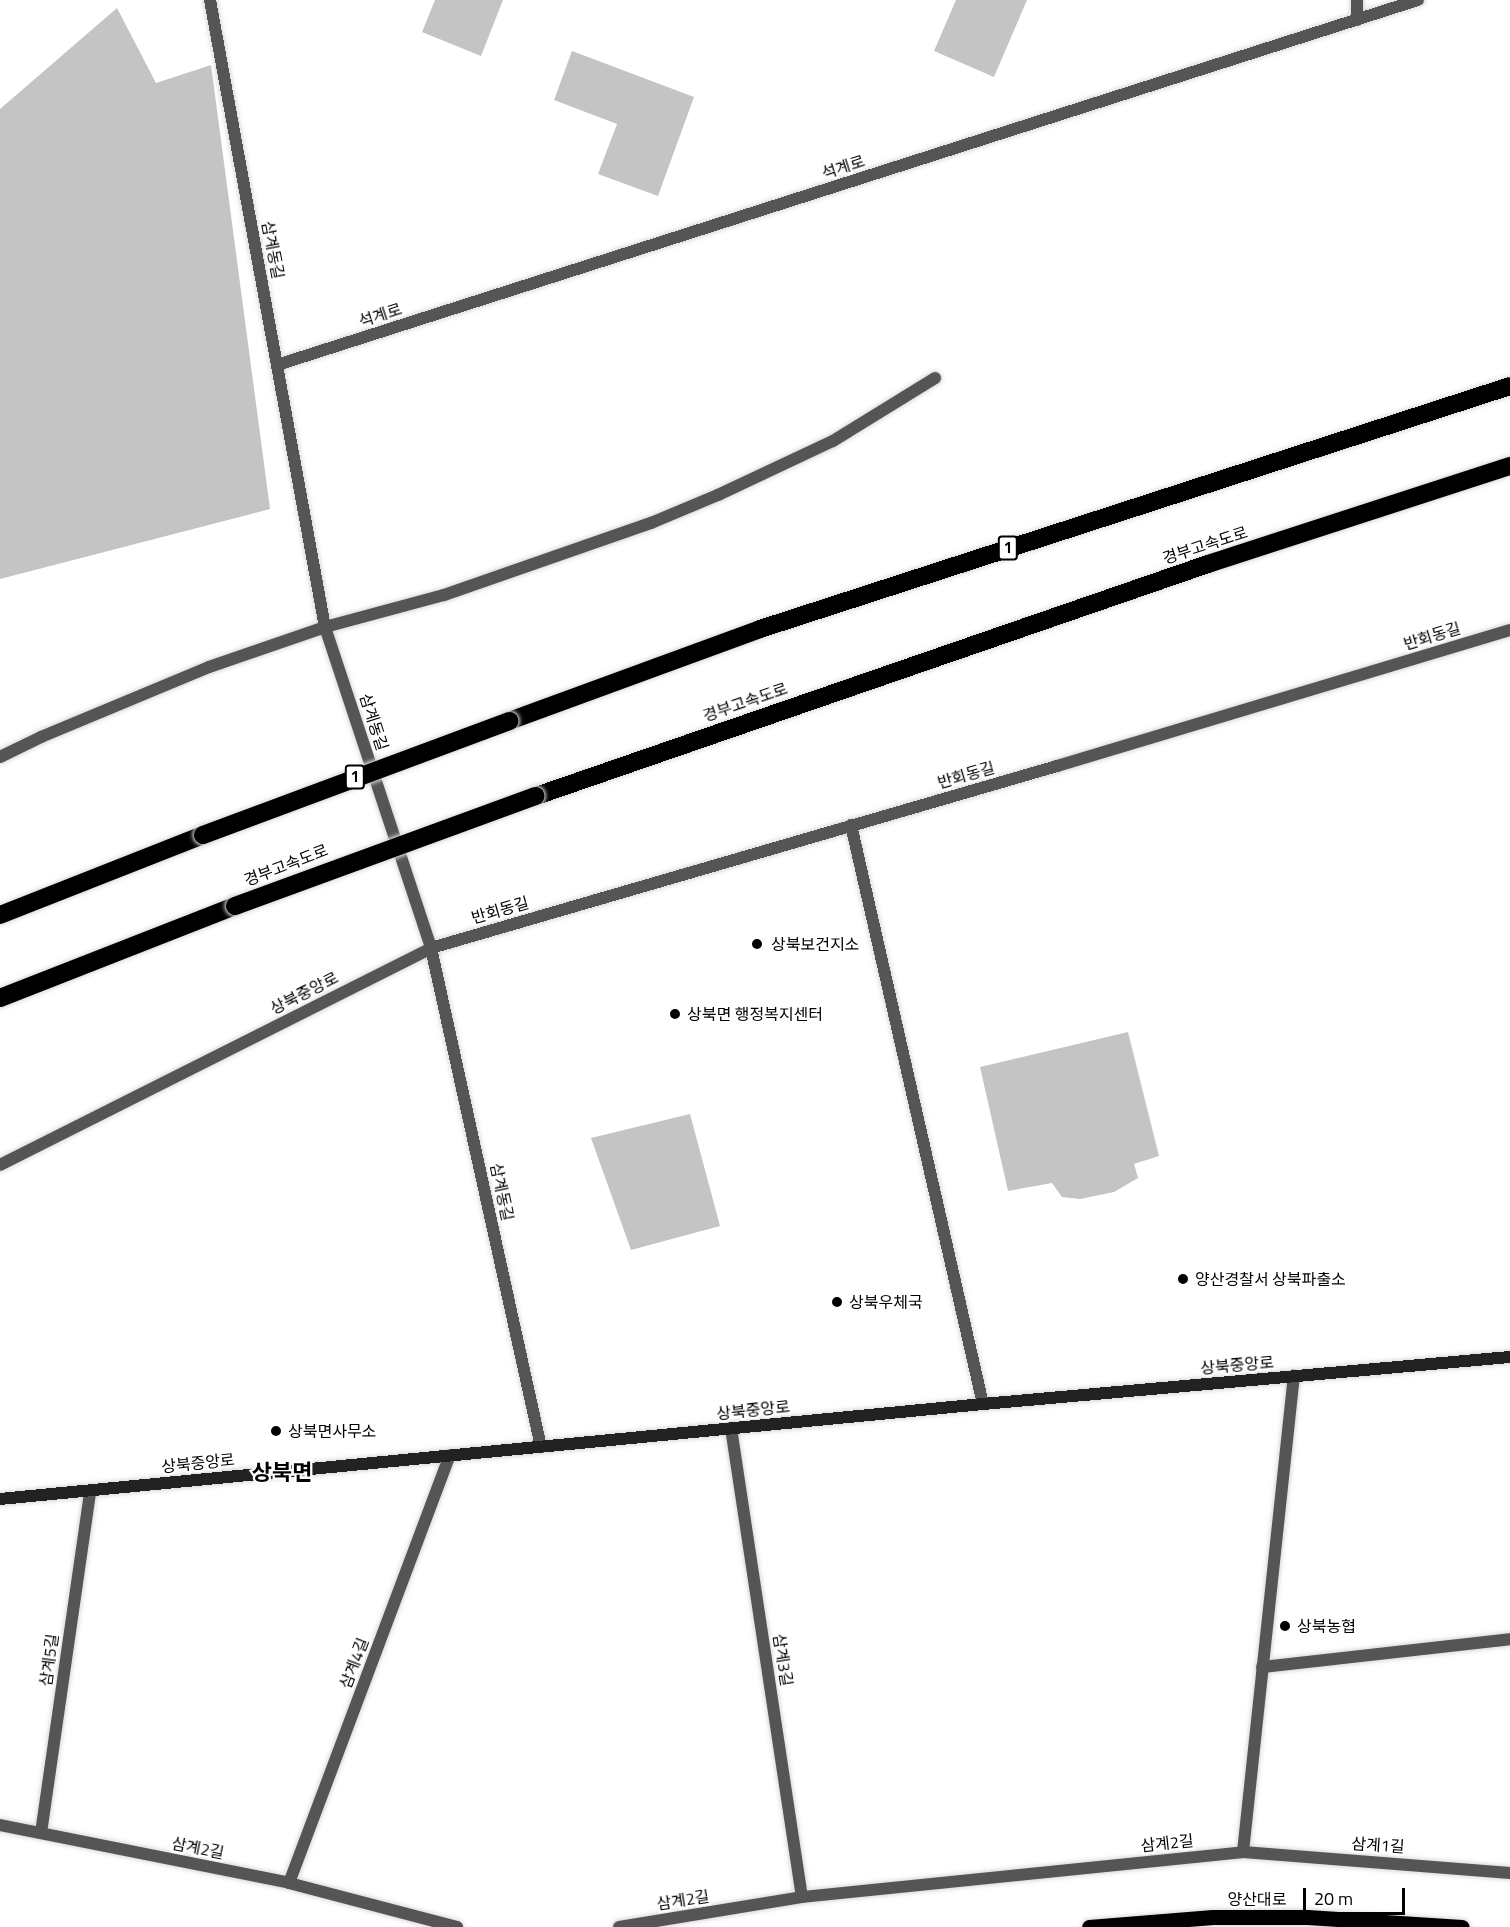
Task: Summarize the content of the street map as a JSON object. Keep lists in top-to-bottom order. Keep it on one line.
{"streets":{"highway":["경부고속도로","1"],"main road":["상북중앙로","양산대로"],"street":["석계로","삼계동길","반회동길","삼계5길","삼계3길","삼계4길","삼계2길","삼계1길"]},"crossings":[["석계로","삼계동길"],["삼계동길","반회동길"],["삼계동길","상북중앙로"],["반회동길","상북중앙로"],["상북중앙로","삼계5길"],["상북중앙로","삼계3길"],["상북중앙로","삼계4길"],["삼계5길","삼계2길"],["삼계3길","삼계2길"],["삼계4길","삼계2길"],["삼계2길","삼계1길"]],"districts":["상북면"],"places":["상북보건지소","상북면 행정복지센터","양산경찰서 상북파출소","상북우체국","상북면사무소","상북농협"],"scale_bar":"20 m"}
